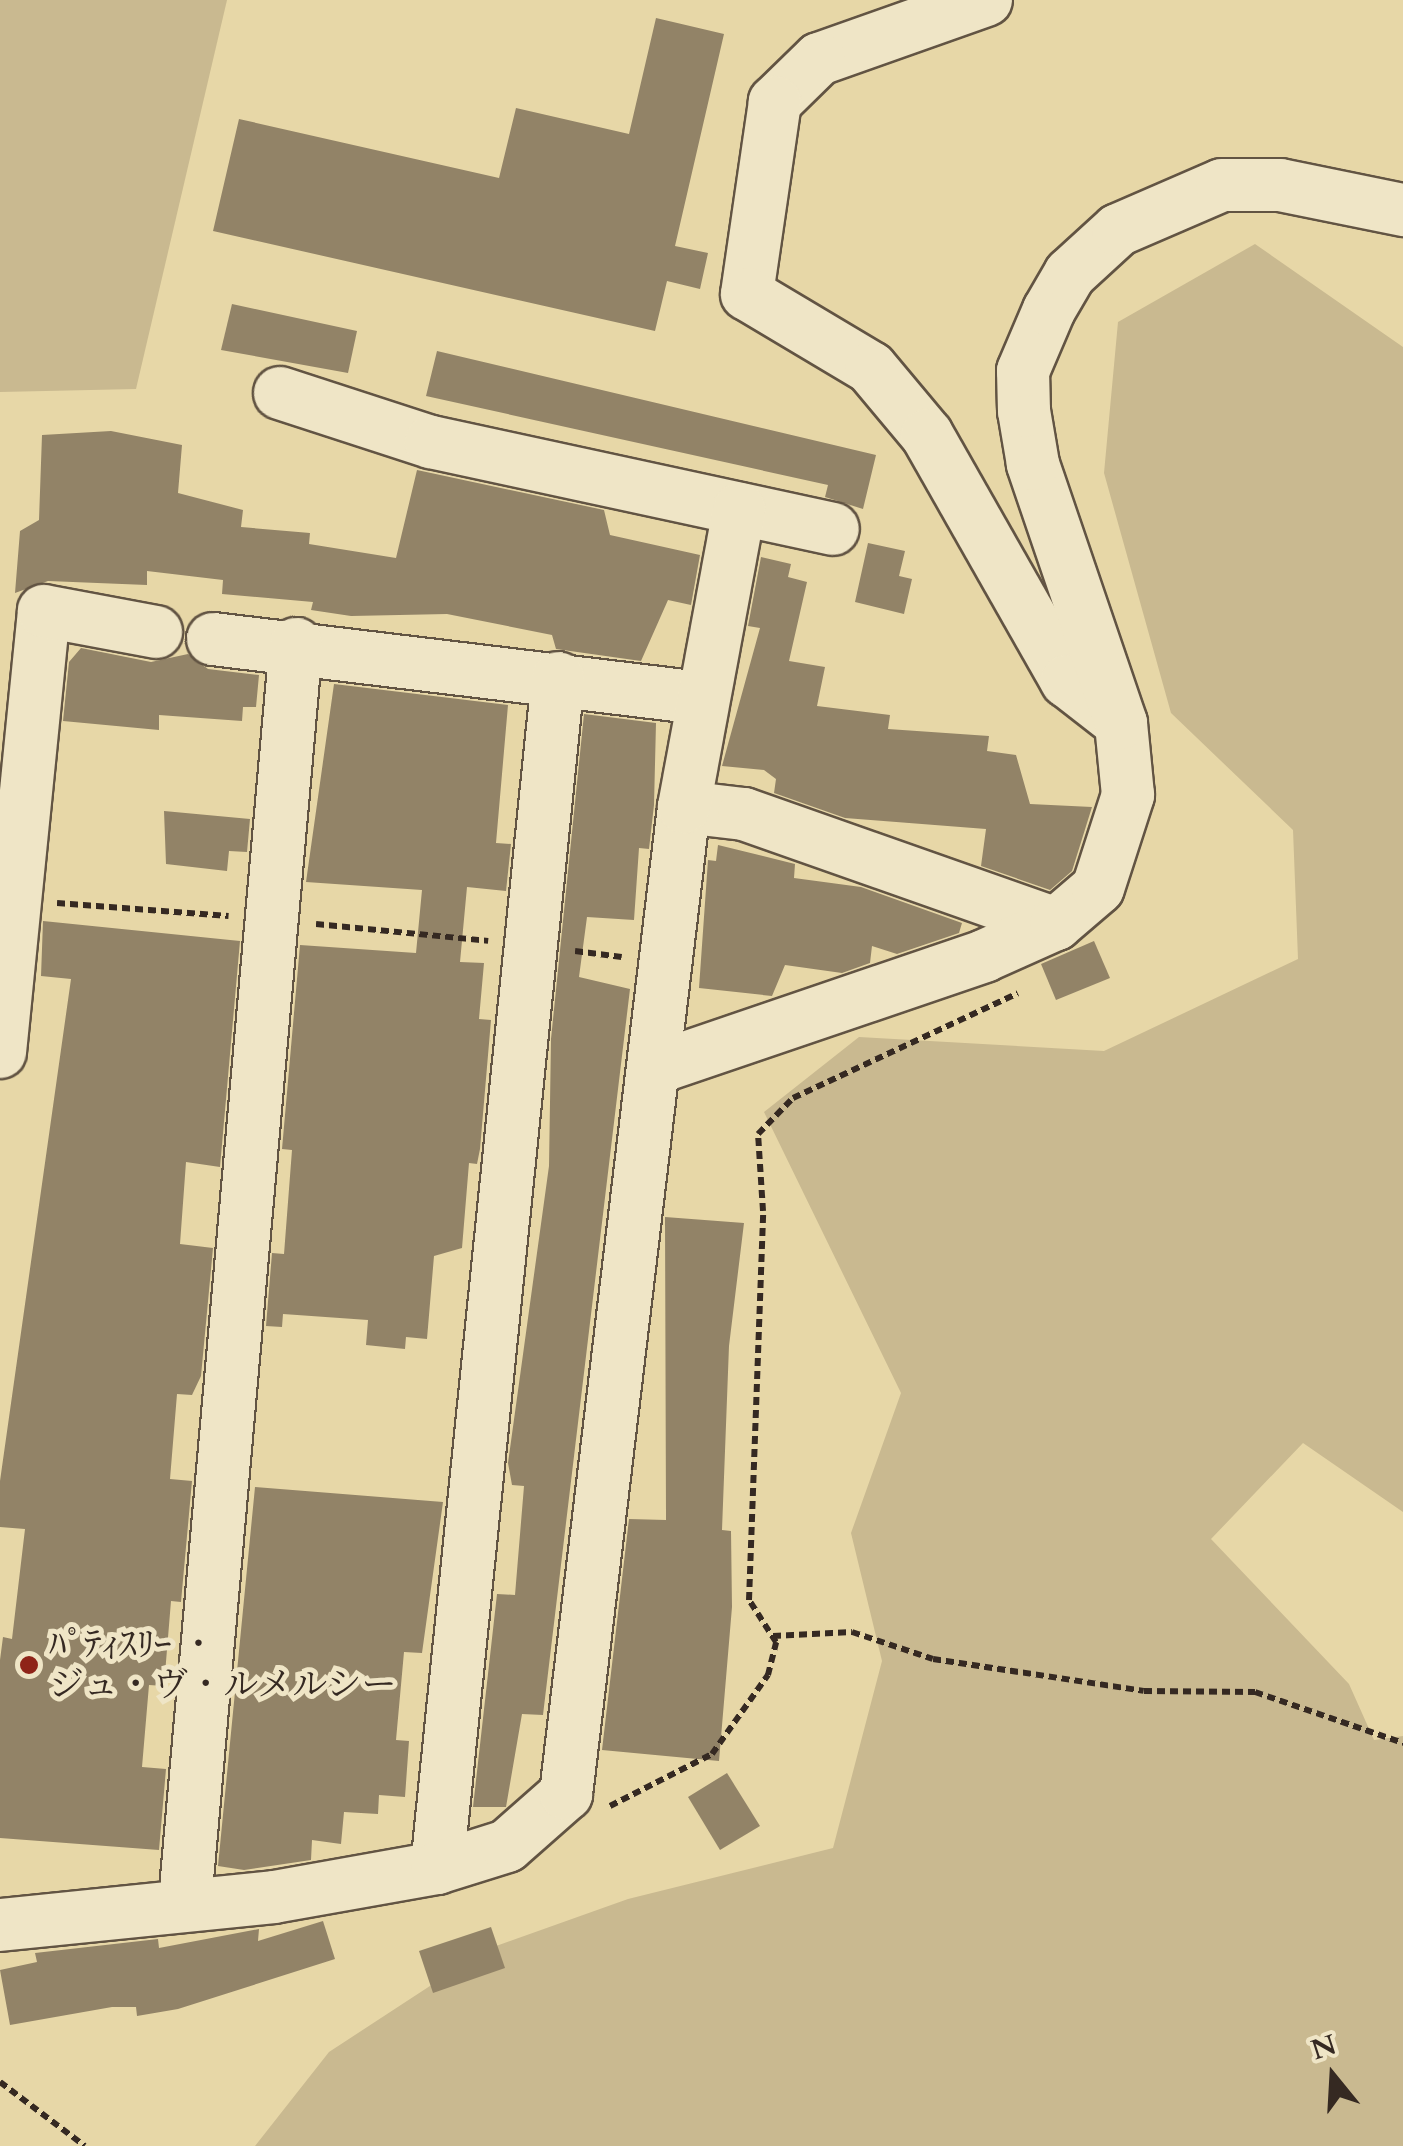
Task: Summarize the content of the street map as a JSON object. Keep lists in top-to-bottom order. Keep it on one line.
{"places":["ﾊﾟﾃｨｽﾘｰ ・ ジュ・ヴ・ルメルシー"],"north":"top"}
